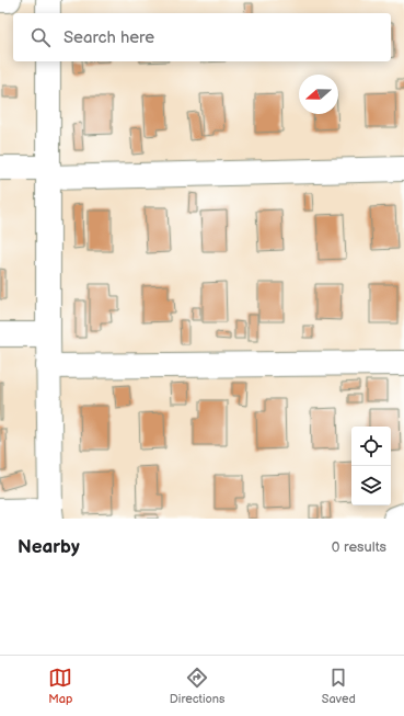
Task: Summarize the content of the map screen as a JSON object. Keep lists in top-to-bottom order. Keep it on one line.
{"north":"left","page":{"search":"Search here","heading":["Nearby","0 results"],"nav":["Map","Directions","Saved"]}}
